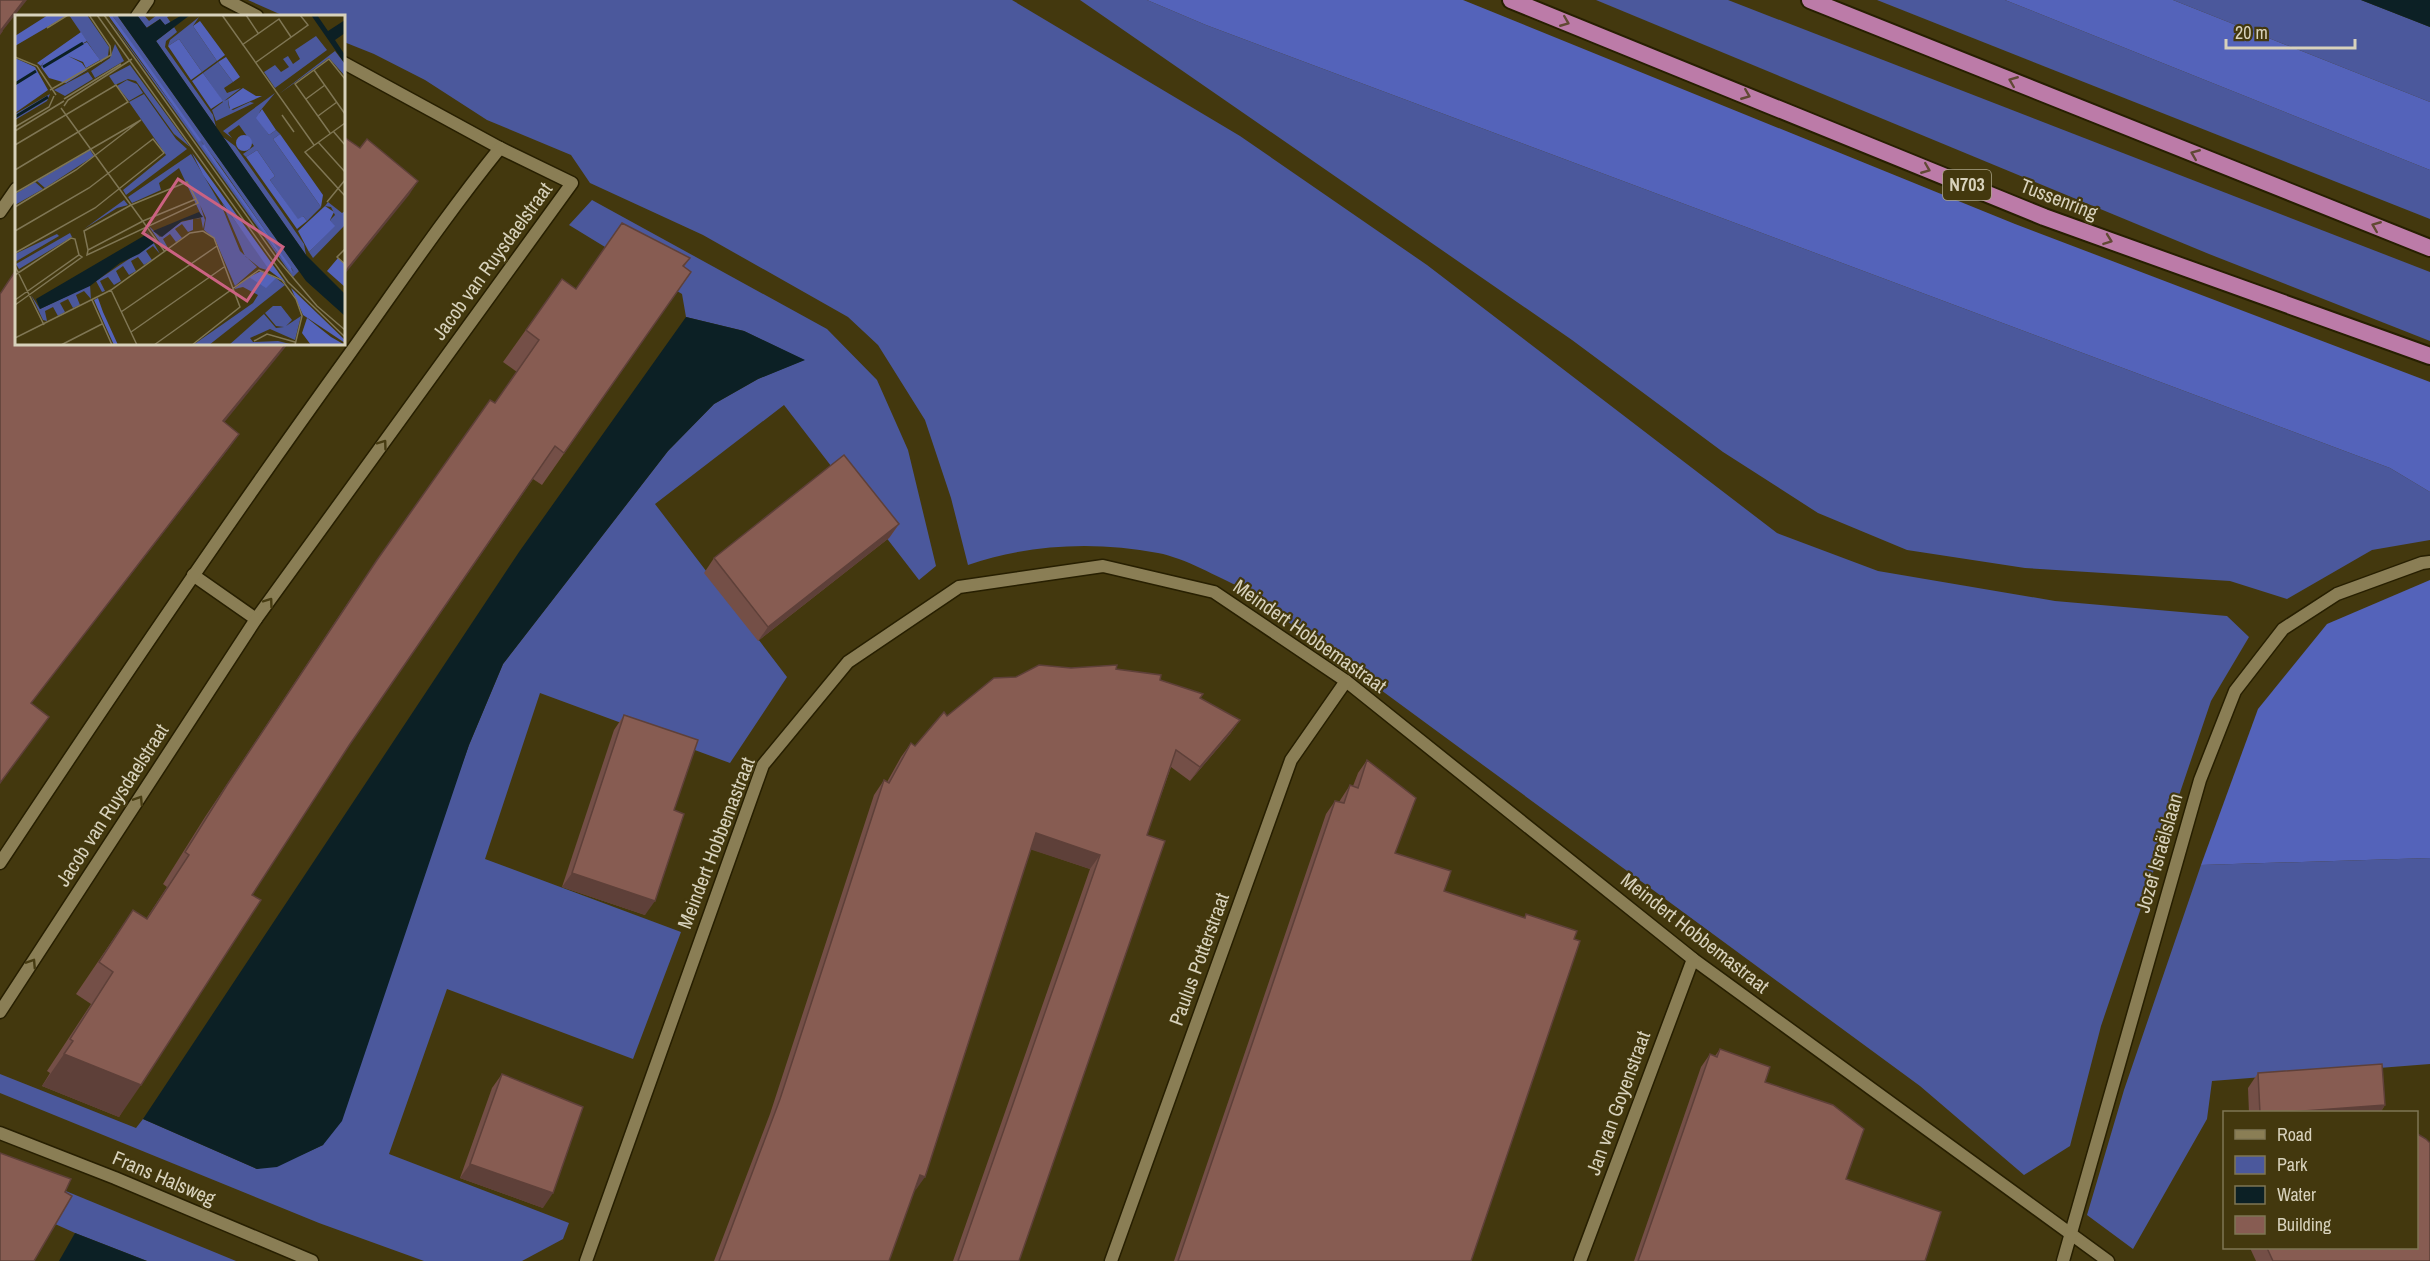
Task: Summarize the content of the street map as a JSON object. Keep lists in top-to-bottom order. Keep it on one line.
{"streets":{"highway":["N703","Tussenring"],"street":["Jacob van Ruysdaelstraat","Meindert Hobbemastraat","Jozef Israëlslaan","Paulus Potterstraat","Jan van Goyenstraat","Frans Halsweg"]},"crossings":[["Meindert Hobbemastraat","Jozef Israëlslaan"],["Meindert Hobbemastraat","Paulus Potterstraat"],["Meindert Hobbemastraat","Jan van Goyenstraat"]],"legend":["Road","Park","Water","Building"],"scale_bar":"20 m"}
